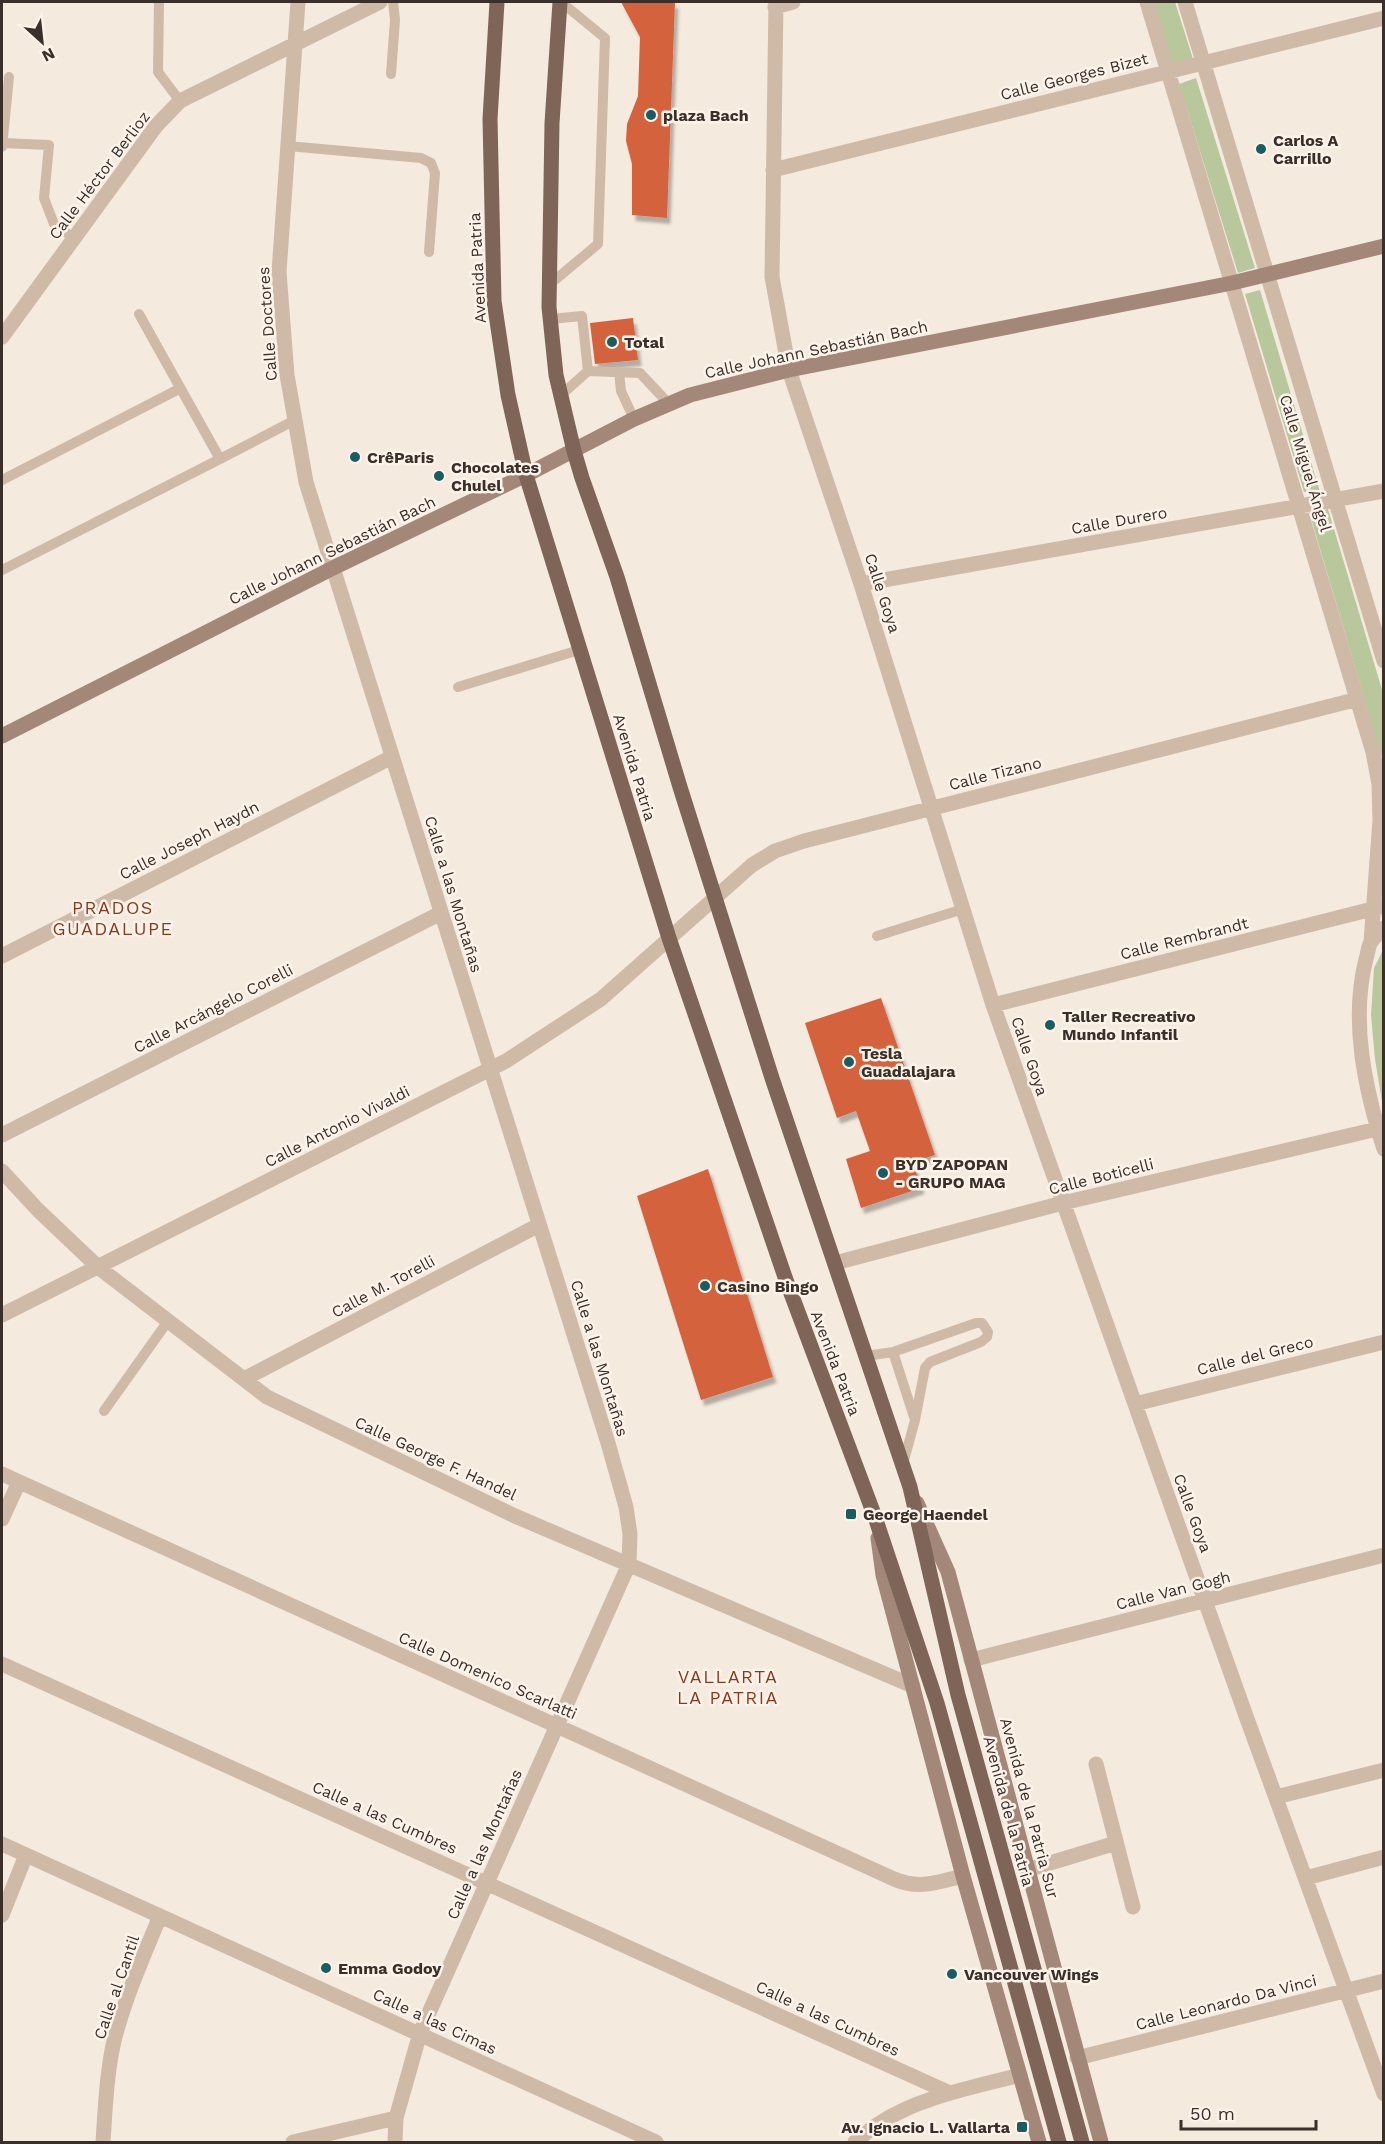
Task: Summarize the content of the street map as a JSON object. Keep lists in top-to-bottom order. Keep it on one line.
{"streets":{"main road":["Avenida Patria","Avenida de la Patria"],"street":["Calle Georges Bizet","Calle Héctor Berlioz","Calle Doctores","Calle Johann Sebastián Bach","Calle Miguel Ángel","Calle Durero","Calle Goya","Calle Tizano","Calle Joseph Haydn","Calle a las Montañas","Calle Rembrandt","Calle Arcángelo Corelli","Calle Antonio Vivaldi","Calle Boticelli","Calle M. Torelli","Calle del Greco","Calle George F. Handel","Calle Van Gogh","Calle Domenico Scarlatti","Avenida de la Patria Sur","Calle a las Cumbres","Calle al Cantil","Calle Leonardo Da Vinci","Calle a las Cimas"]},"crossings":[["Calle Georges Bizet","Calle Miguel Ángel"],["Calle Georges Bizet","Calle Goya"],["Calle Héctor Berlioz","Calle Doctores"],["Avenida Patria","Calle Johann Sebastián Bach"],["Avenida Patria","Calle Tizano"],["Avenida Patria","Calle Antonio Vivaldi"],["Avenida Patria","Calle Boticelli"],["Avenida Patria","Avenida de la Patria Sur"],["Avenida Patria","Avenida de la Patria"],["Calle Doctores","Calle Johann Sebastián Bach"],["Calle Doctores","Calle a las Montañas"],["Calle Johann Sebastián Bach","Calle Miguel Ángel"],["Calle Johann Sebastián Bach","Calle Goya"],["Calle Johann Sebastián Bach","Calle a las Montañas"],["Calle Miguel Ángel","Calle Durero"],["Calle Miguel Ángel","Calle Tizano"],["Calle Miguel Ángel","Calle Rembrandt"],["Calle Miguel Ángel","Calle Boticelli"],["Calle Durero","Calle Goya"],["Calle Goya","Calle Tizano"],["Calle Goya","Calle Rembrandt"],["Calle Goya","Calle Boticelli"],["Calle Goya","Calle del Greco"],["Calle Goya","Calle Van Gogh"],["Calle Goya","Calle Leonardo Da Vinci"],["Calle Tizano","Calle Antonio Vivaldi"],["Calle Joseph Haydn","Calle a las Montañas"],["Calle a las Montañas","Calle Arcángelo Corelli"],["Calle a las Montañas","Calle Antonio Vivaldi"],["Calle a las Montañas","Calle M. Torelli"],["Calle a las Montañas","Calle George F. Handel"],["Calle a las Montañas","Calle Domenico Scarlatti"],["Calle a las Montañas","Calle a las Cumbres"],["Calle a las Montañas","Calle a las Cimas"],["Calle Antonio Vivaldi","Calle George F. Handel"],["Calle M. Torelli","Calle George F. Handel"],["Calle Van Gogh","Avenida de la Patria Sur"],["Avenida de la Patria Sur","Avenida de la Patria"],["Avenida de la Patria Sur","Calle Leonardo Da Vinci"],["Calle al Cantil","Calle a las Cimas"]],"districts":["PRADOS GUADALUPE","VALLARTA LA PATRIA"],"places":{"other":["plaza Bach","Carlos A Carrillo","Total","CrêParis","Chocolates Chulel","Taller Recreativo Mundo Infantil","Tesla Guadalajara","BYD ZAPOPAN - GRUPO MAG","Casino Bingo","Emma Godoy","Vancouver Wings"],"transit":["George Haendel","Av. Ignacio L. Vallarta"]},"scale_bar":"50 m","north":"bottom right"}
